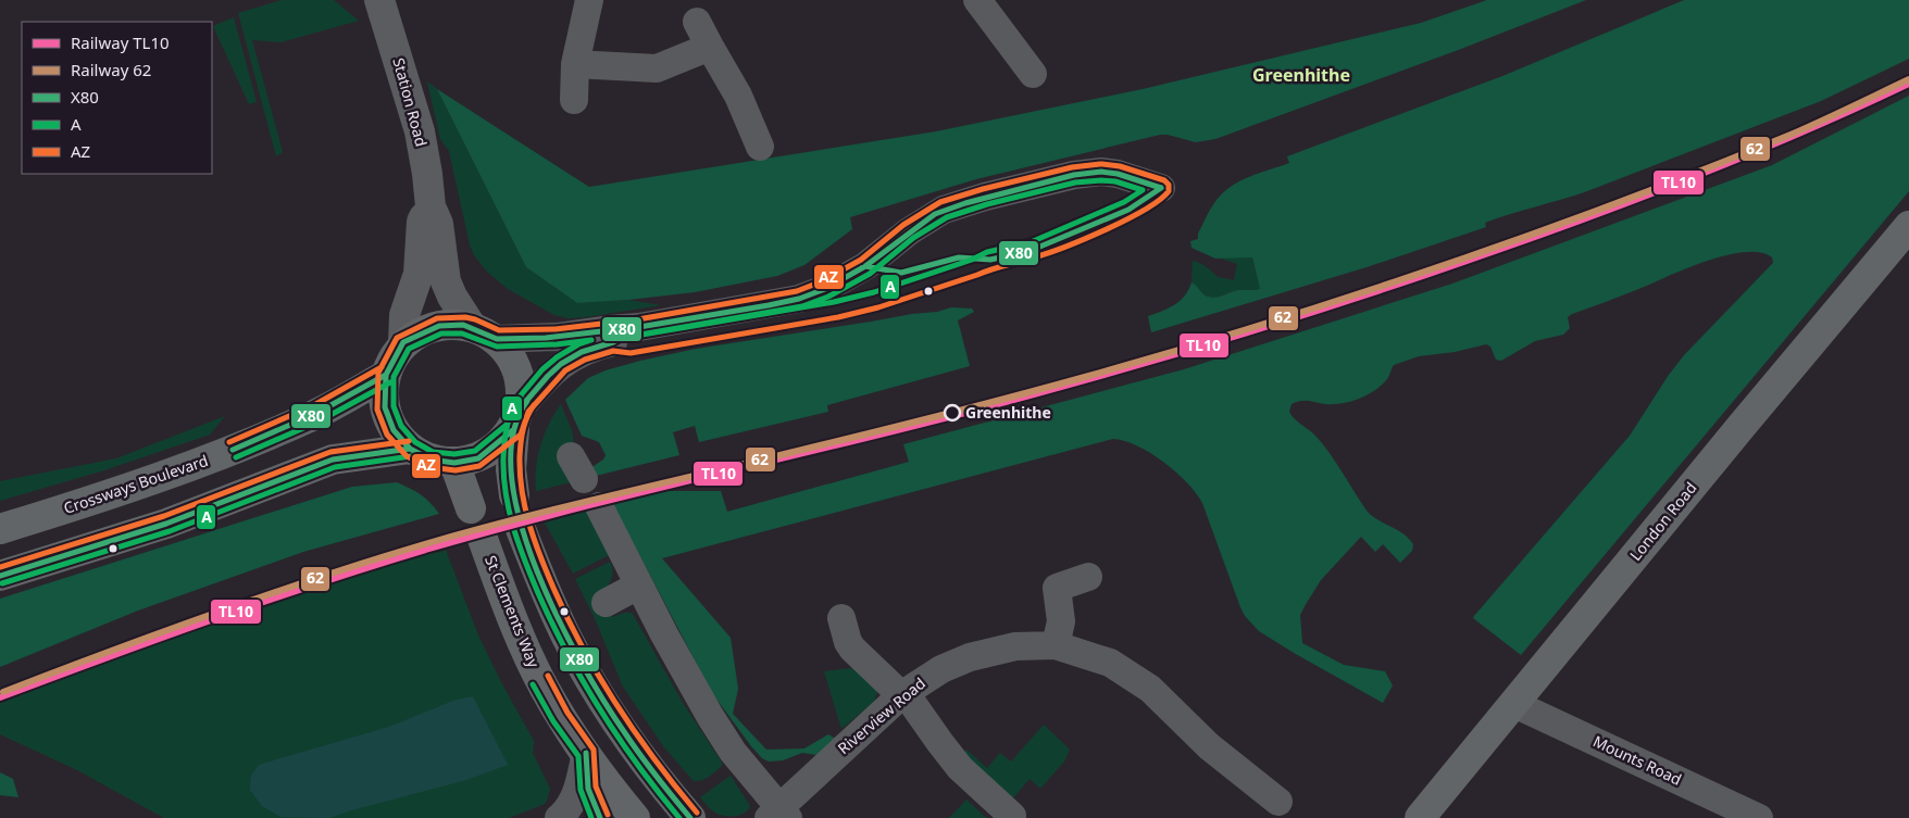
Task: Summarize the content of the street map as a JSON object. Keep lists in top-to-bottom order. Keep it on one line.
{"streets":{"main road":["Station Road","Crossways Boulevard","London Road","St Clements Way"],"street":["Riverview Road","Mounts Road"]},"crossings":[["Station Road","Crossways Boulevard"],["London Road","Mounts Road"]],"districts":["Greenhithe"],"places":["Greenhithe"],"lines":["rail line 62","rail line TL10","transit line AZ","transit line X80","transit line A"],"legend":["Railway TL10","Railway 62","X80","A","AZ"]}
